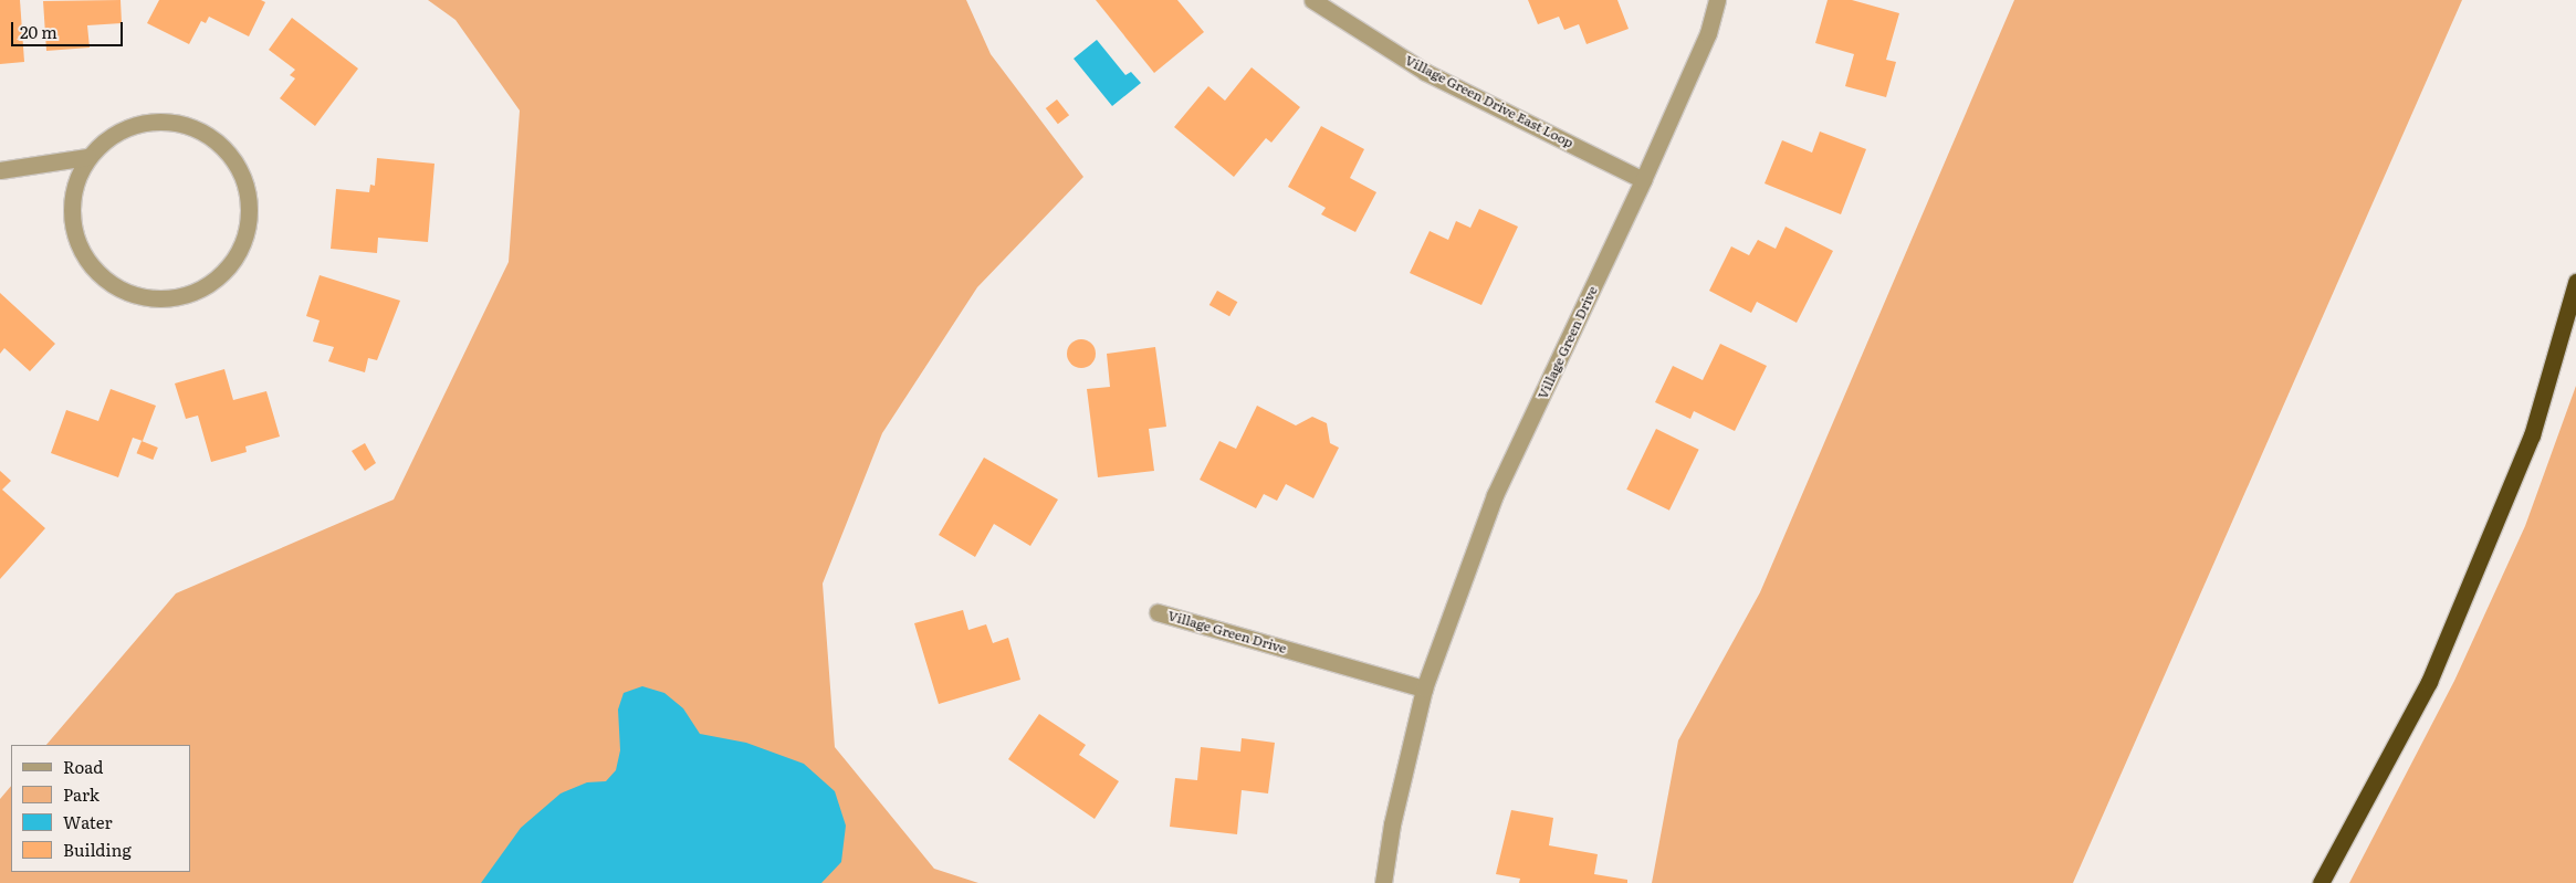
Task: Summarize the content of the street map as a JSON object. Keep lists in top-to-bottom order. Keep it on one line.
{"streets":{"street":["Village Green Drive East Loop","Village Green Drive"]},"crossings":[["Village Green Drive East Loop","Village Green Drive"]],"legend":["Road","Park","Water","Building"],"scale_bar":"20 m"}
